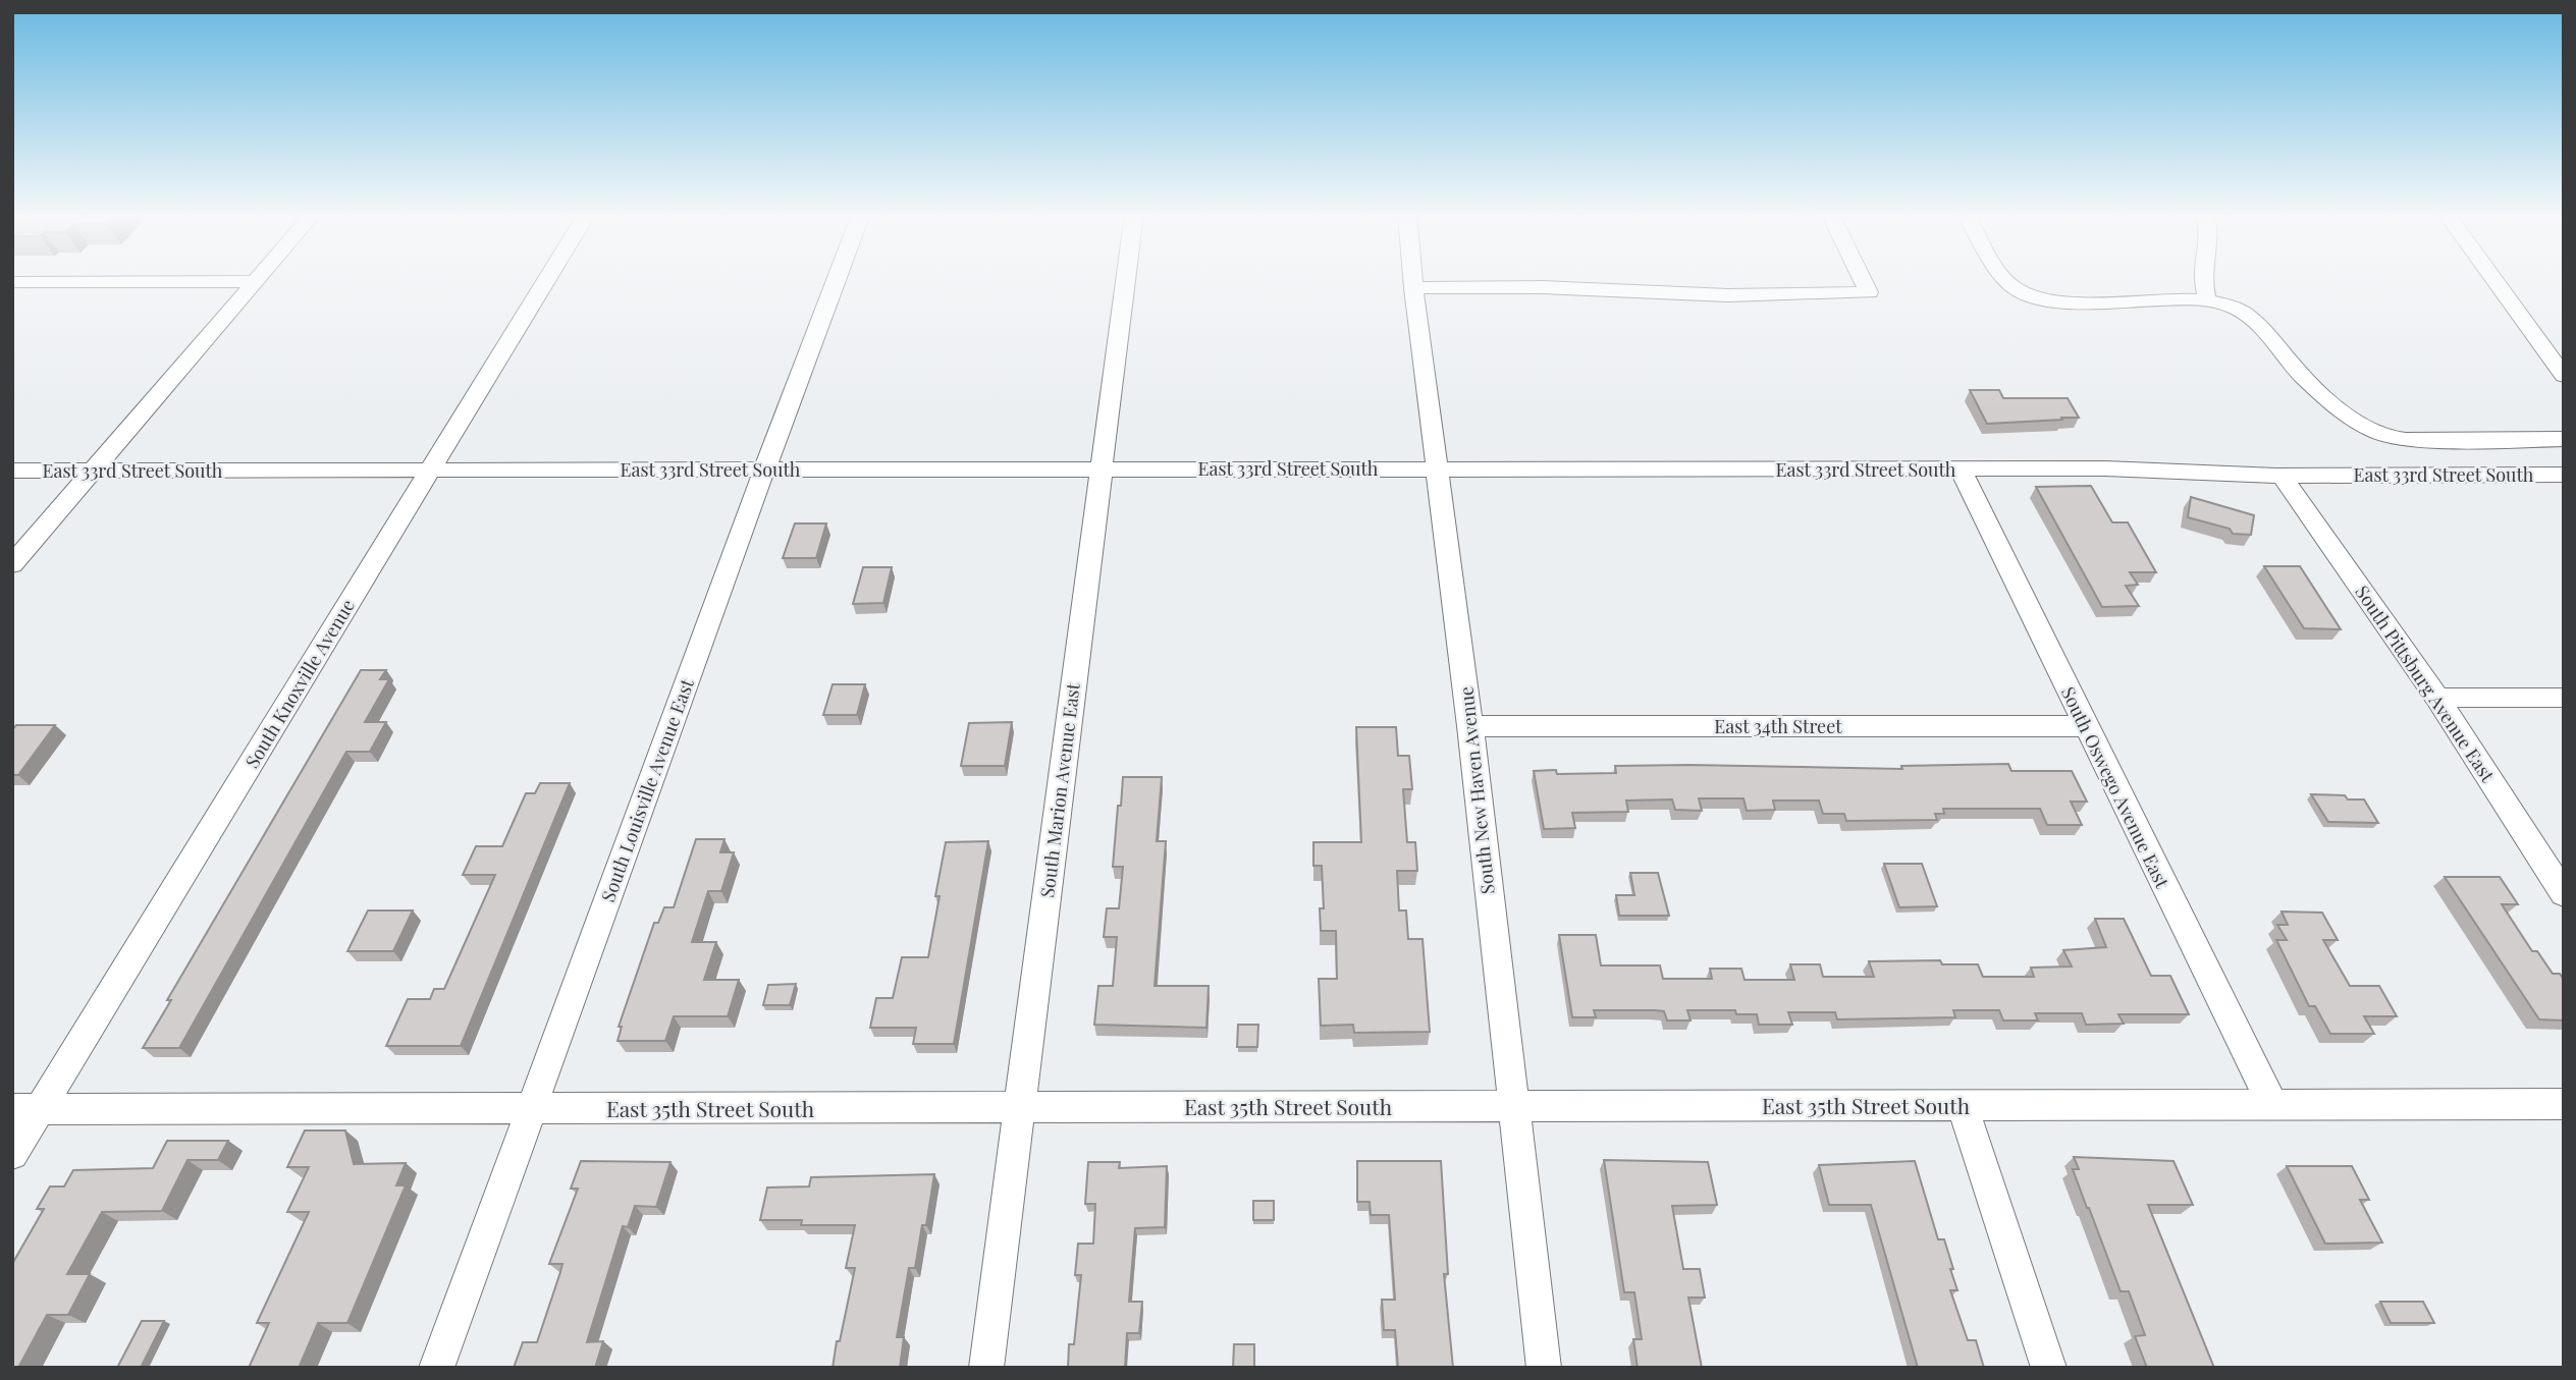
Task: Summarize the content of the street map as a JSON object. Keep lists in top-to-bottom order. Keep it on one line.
{"streets":{"street":["East 33rd Street South","South Knoxville Avenue","South Pittsburg Avenue East","East 34th Street","South Oswego Avenue East","South Louisville Avenue East","South Marion Avenue East","South New Haven Avenue","East 35th Street South"]},"crossings":[["East 33rd Street South","South Knoxville Avenue"],["East 33rd Street South","South Pittsburg Avenue East"],["East 33rd Street South","South Oswego Avenue East"],["East 33rd Street South","South Louisville Avenue East"],["East 33rd Street South","South Marion Avenue East"],["East 33rd Street South","South New Haven Avenue"],["South Knoxville Avenue","East 35th Street South"],["East 34th Street","South Oswego Avenue East"],["East 34th Street","South New Haven Avenue"],["South Oswego Avenue East","East 35th Street South"],["South Louisville Avenue East","East 35th Street South"],["South Marion Avenue East","East 35th Street South"],["South New Haven Avenue","East 35th Street South"]]}
